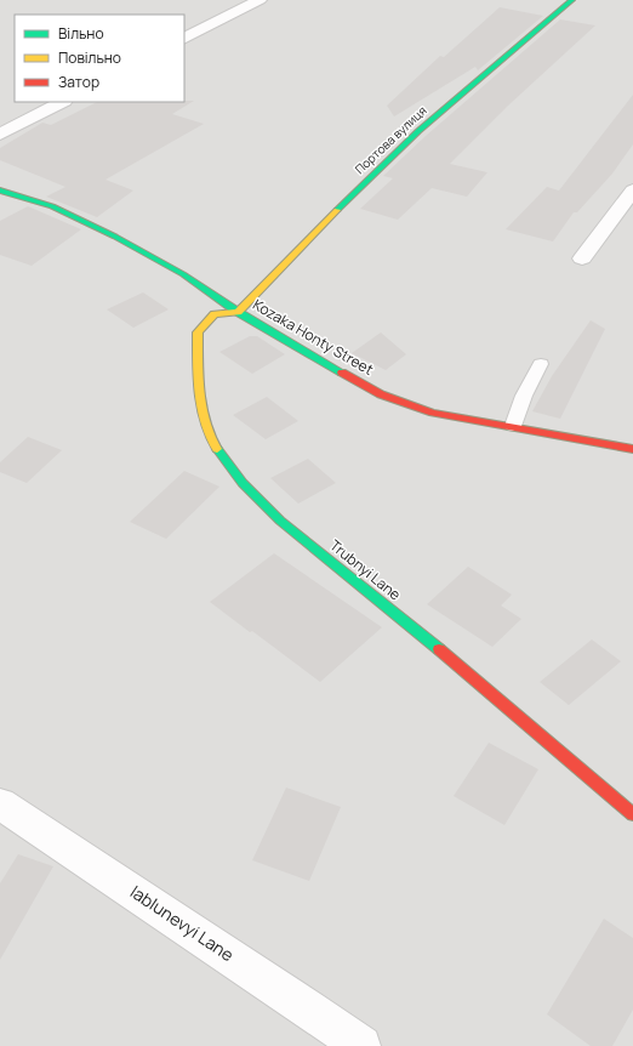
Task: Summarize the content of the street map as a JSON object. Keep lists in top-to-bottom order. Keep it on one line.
{"streets":{"street":["Портова вулиця","Kozaka Honty Street","Trubnyi Lane","Iablunevyi Lane"]},"crossings":[["Портова вулиця","Kozaka Honty Street"],["Портова вулиця","Trubnyi Lane"],["Kozaka Honty Street","Trubnyi Lane"]],"legend":["Вільно","Повільно","Затор"]}
